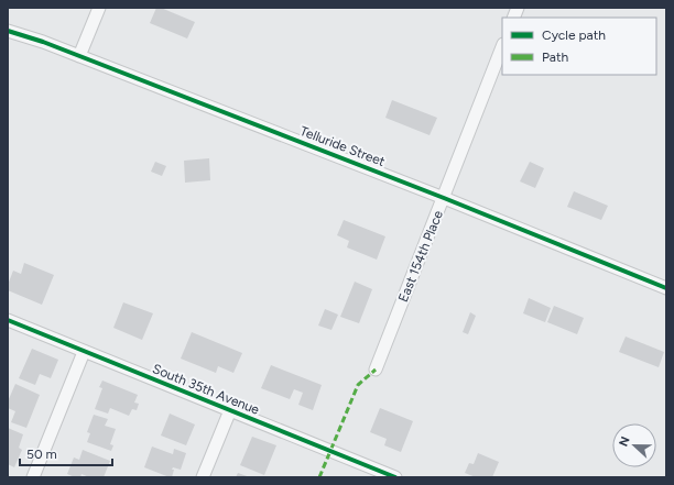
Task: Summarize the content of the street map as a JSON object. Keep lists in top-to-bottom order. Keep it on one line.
{"streets":{"street":["Telluride Street","East 154th Place","South 35th Avenue"]},"crossings":[["Telluride Street","East 154th Place"]],"legend":["Cycle path","Path"],"scale_bar":"50 m","north":"left"}
